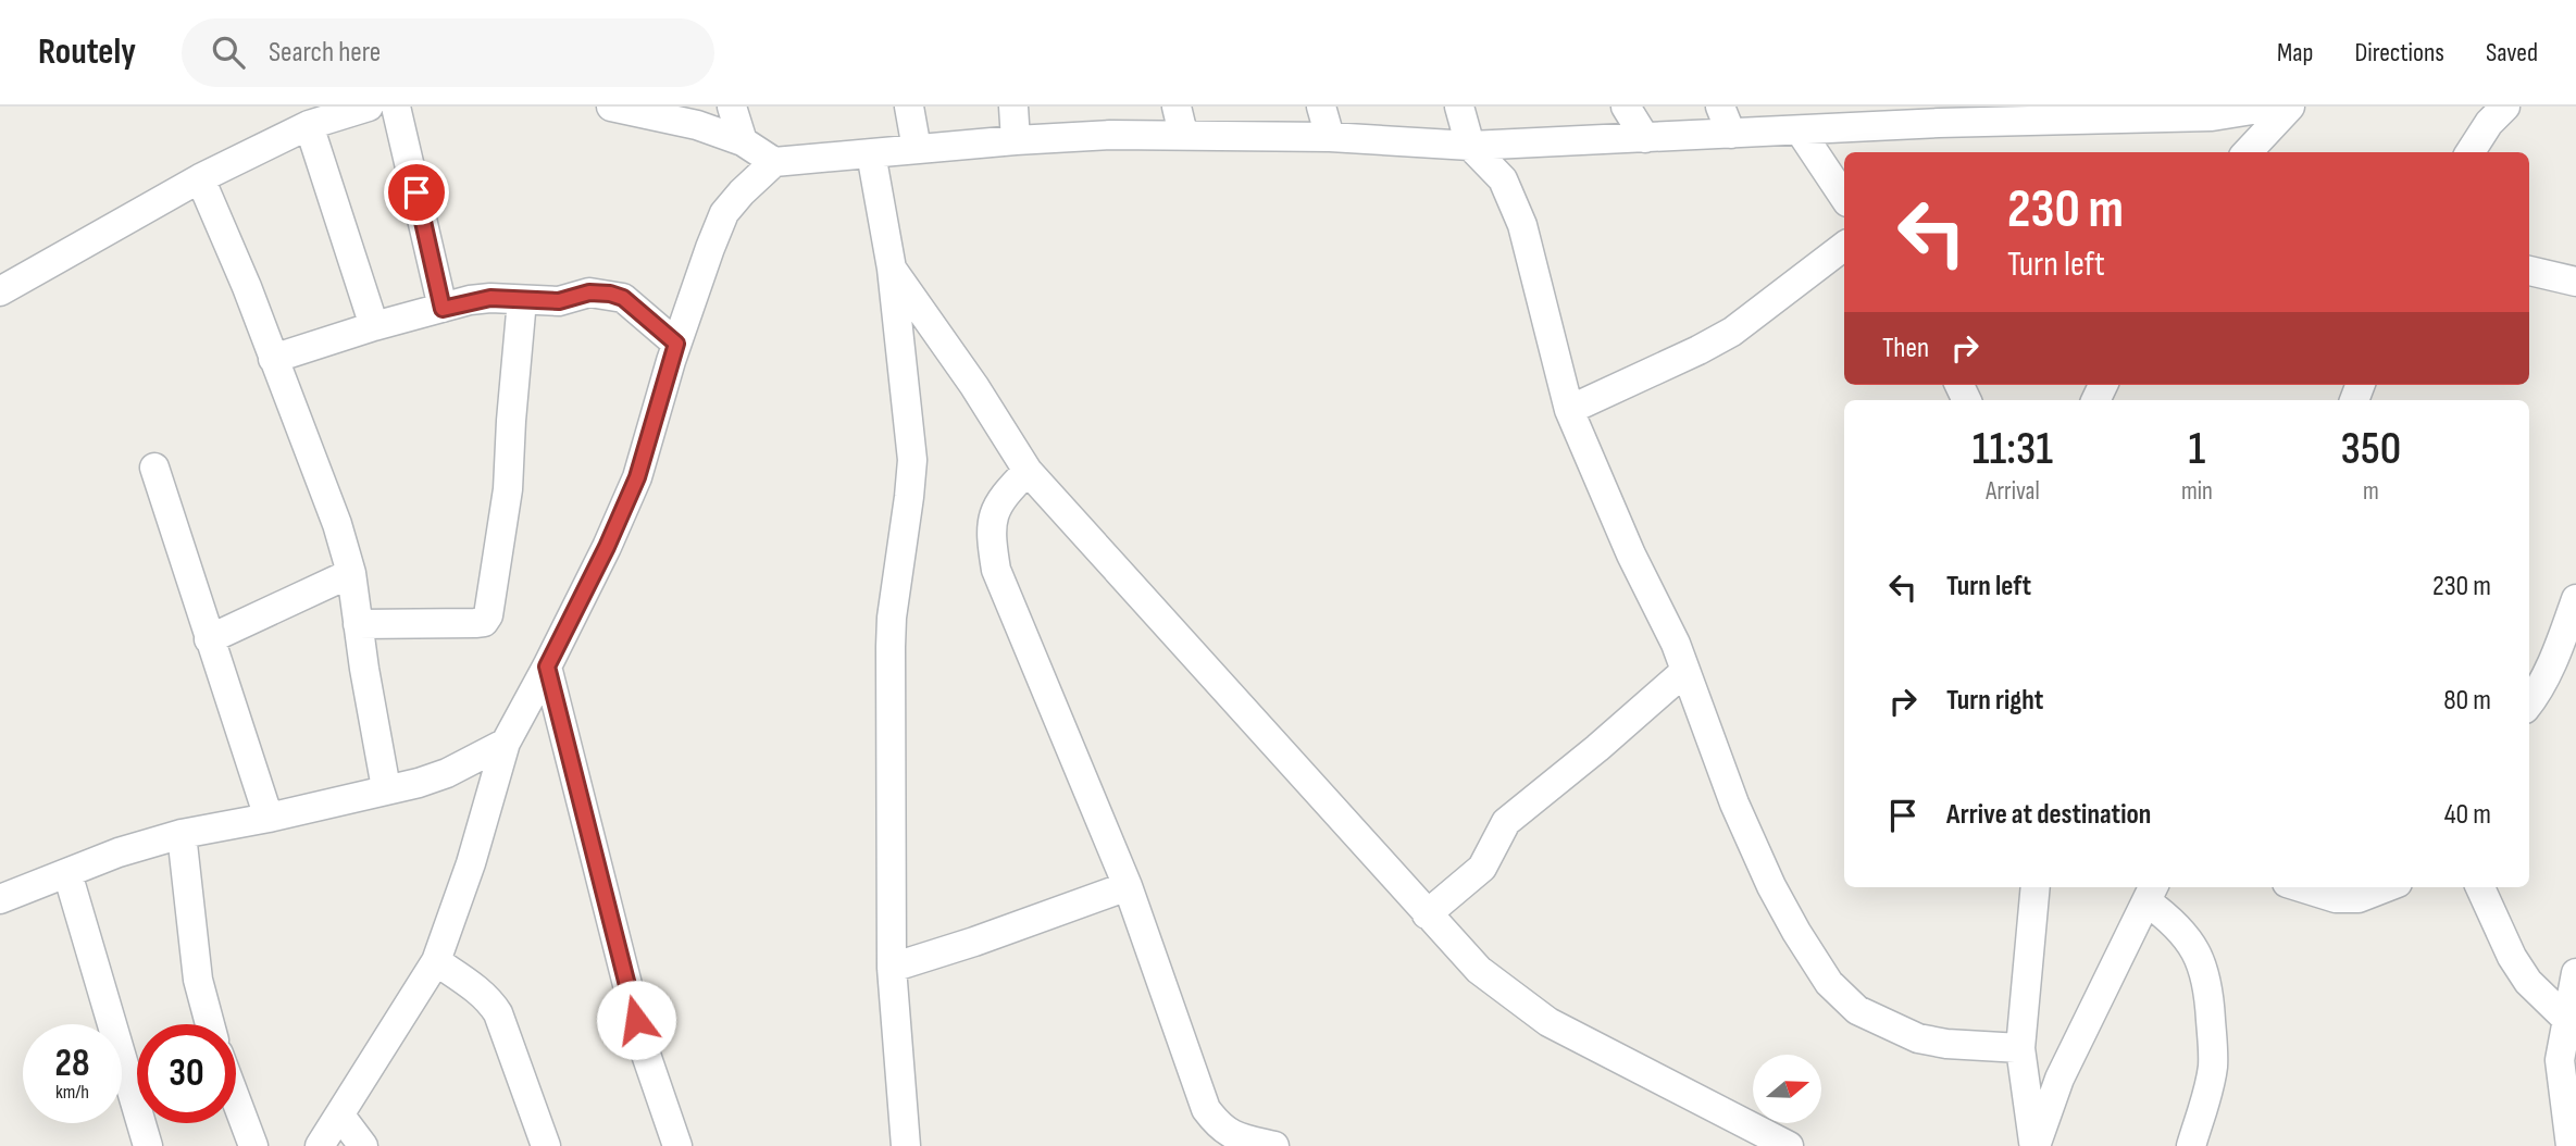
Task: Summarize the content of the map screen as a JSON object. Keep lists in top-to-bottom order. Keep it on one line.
{"north":"right","page":{"header":"Routely","search":"Search here","nav":["Map","Directions","Saved"],"turn":["230 m","Turn left"],"then":"Then","eta":["11:31","Arrival","1","min","350","m"],"list":[{"name":"Turn left","value":"230 m"},{"name":"Turn right","value":"80 m"},{"name":"Arrive at destination","value":"40 m"}],"speed":"28 km/h","limit":"30"}}
